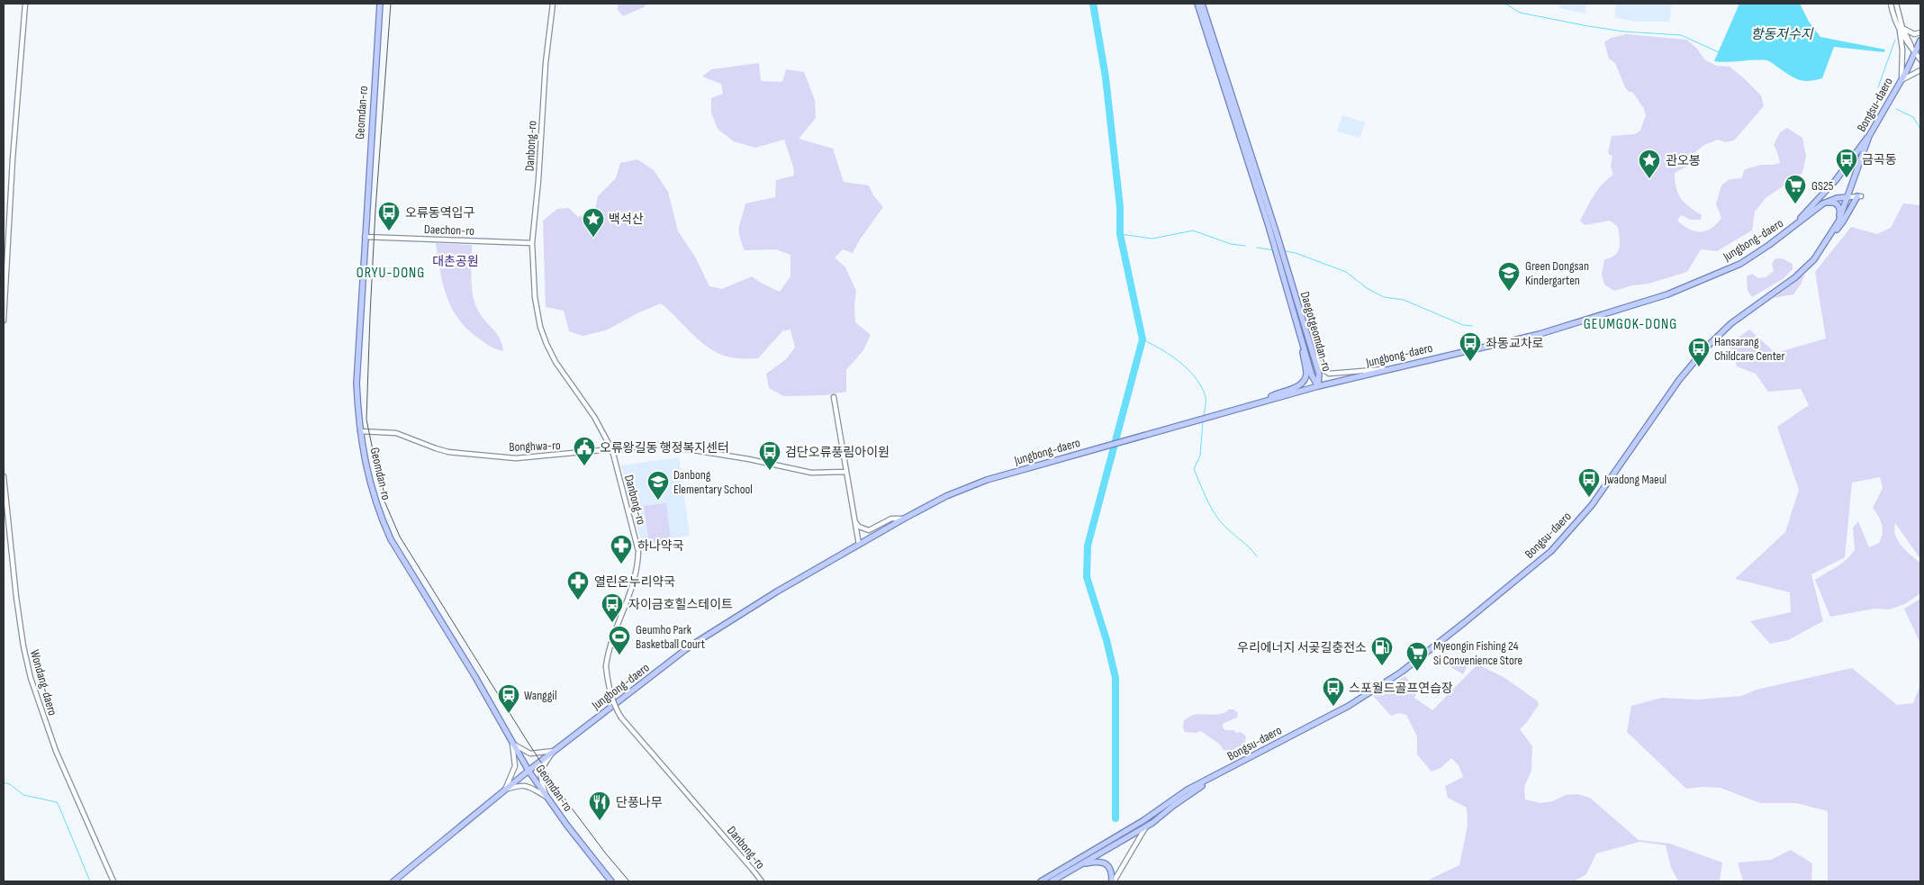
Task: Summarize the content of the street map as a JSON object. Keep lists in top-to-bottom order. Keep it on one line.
{"streets":{"main road":["Bongsu-daero","Geomdan-ro","Jungbong-daero","Daegotgeomdan-ro"],"street":["Danbong-ro","Daechon-ro","Bonghwa-ro","Wondang-daero"]},"crossings":[["Geomdan-ro","Daechon-ro"],["Geomdan-ro","Jungbong-daero"],["Geomdan-ro","Bonghwa-ro"],["Danbong-ro","Daechon-ro"],["Danbong-ro","Bonghwa-ro"],["Jungbong-daero","Daegotgeomdan-ro"]],"districts":["ORYU-DONG","GEUMGOK-DONG"],"water":["항동저수지"],"parks":["대촌공원"],"places":{"bus stop":["금곡동","오류동역입구","좌동교차로","Hansarang Childcare Center","검단오류풍림아이원","Jwadong Maeul","자이금호힐스테이트","스포월드골프연습장"],"place":["관오봉","백석산"],"supermarket":["GS25","Myeongin Fishing 24 Si Convenience Store"],"school or university":["Green Dongsan Kindergarten","Danbong Elementary School"],"public building":["오류왕길동 행정복지센터"],"pharmacy":["하나약국","열린온누리약국"],"sports":["Geumho Park Basketball Court"],"fuel station":["우리에너지 서곶길충전소"],"station":["Wanggil"],"restaurant":["단풍나무"]}}
